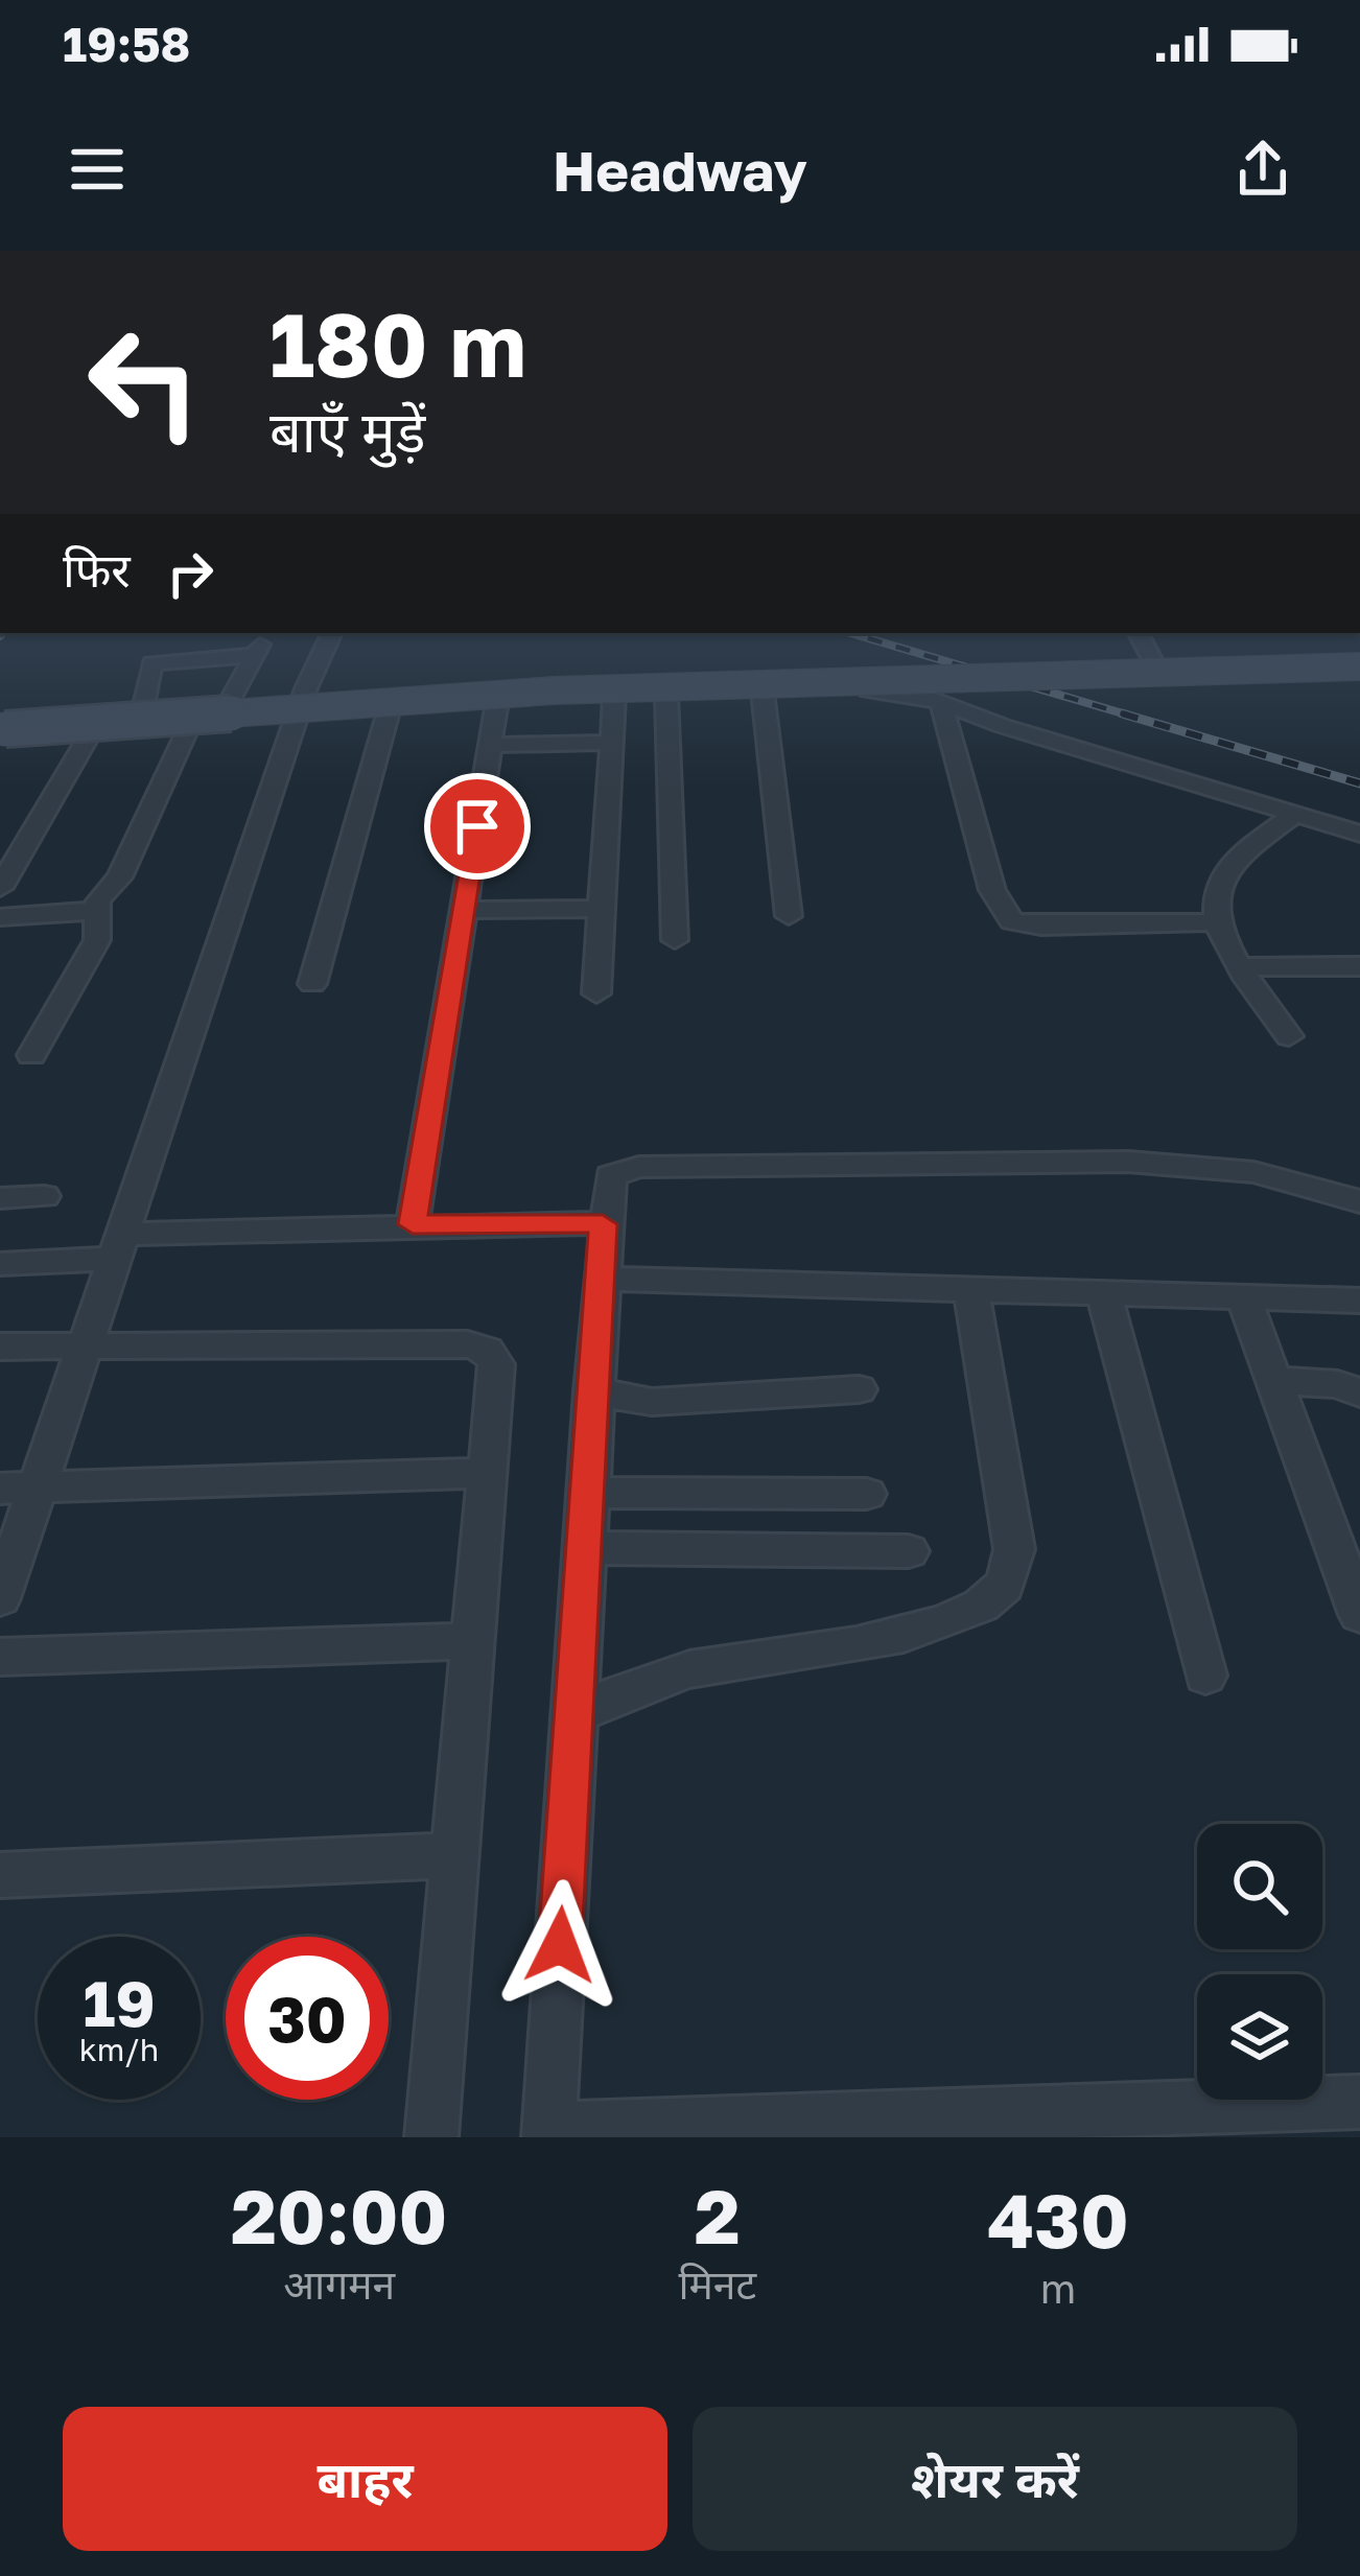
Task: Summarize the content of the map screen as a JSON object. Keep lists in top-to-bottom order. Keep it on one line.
{"page":{"status":"19:58","header":"Headway","turn":["180 m","बाएँ मुड़ें"],"then":"फिर","speed":"19 km/h","limit":"30","eta":["20:00","आगमन","2","मिनट","430","m"],"buttons":["बाहर","शेयर करें"]}}
